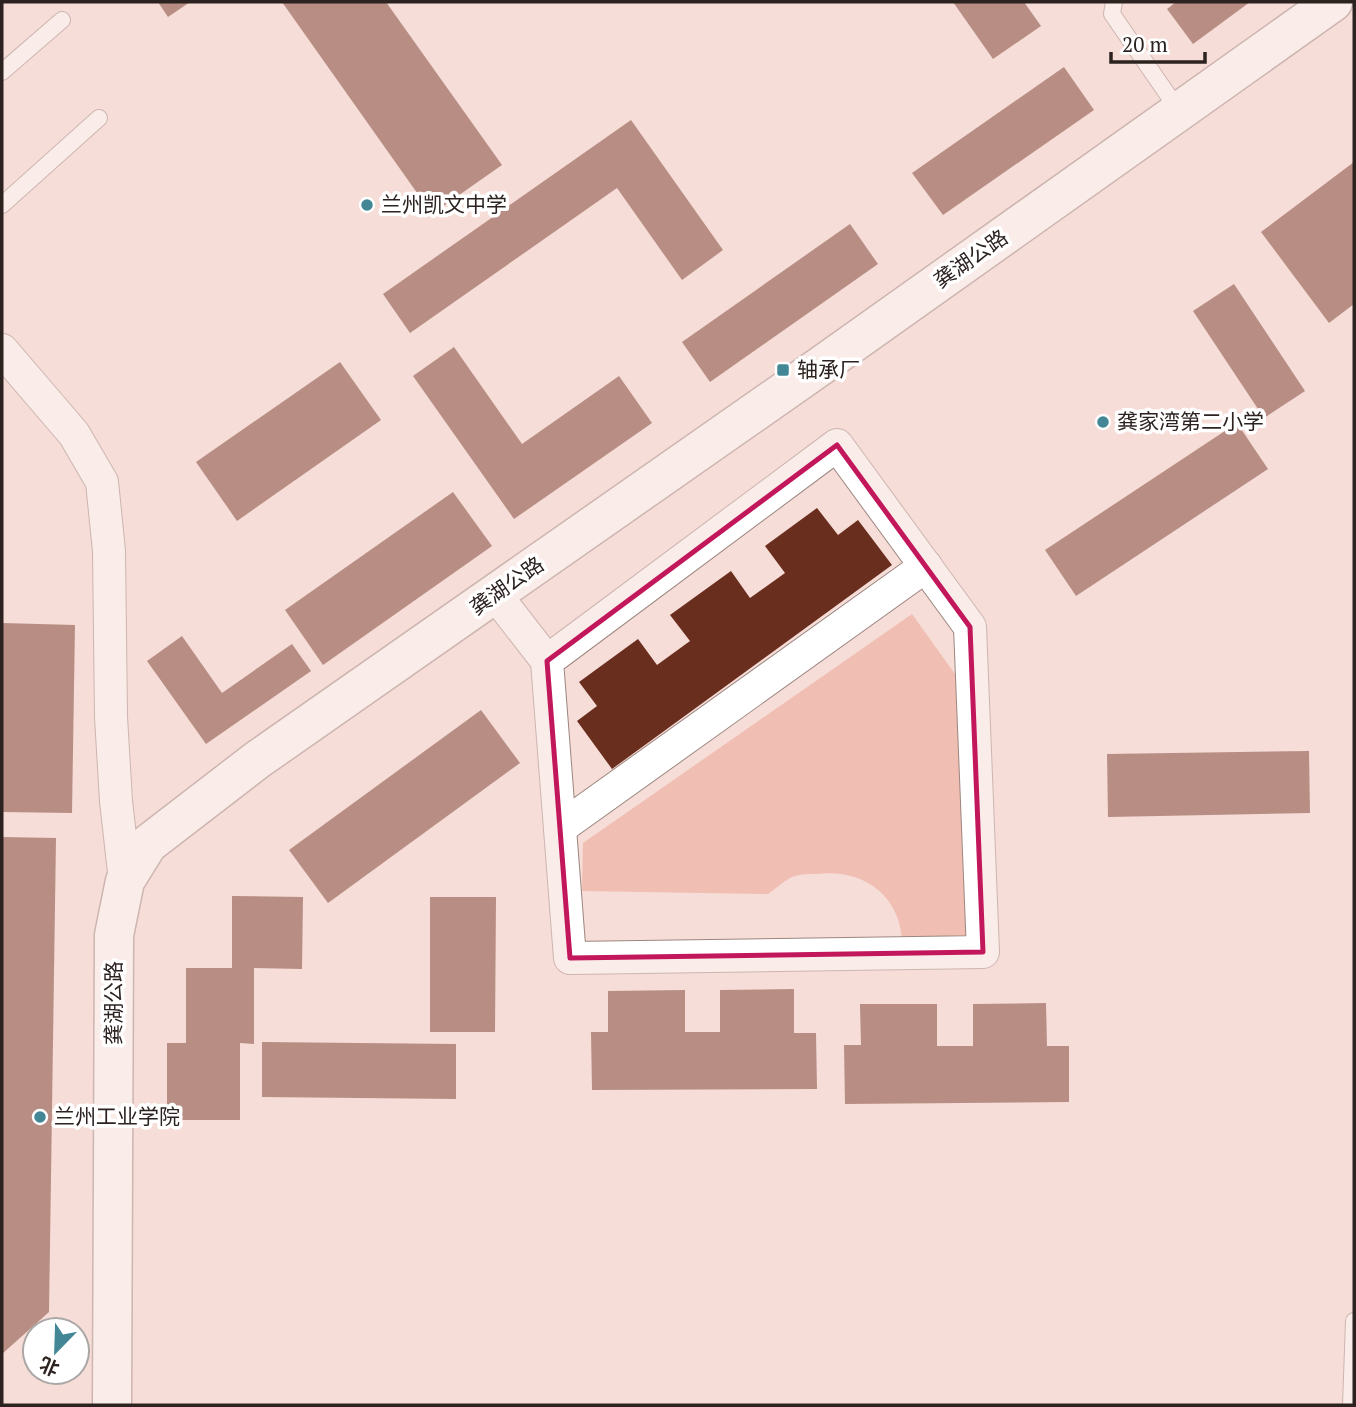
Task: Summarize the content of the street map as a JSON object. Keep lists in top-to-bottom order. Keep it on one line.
{"streets":{"main road":["龚湖公路"]},"places":{"other":["兰州凯文中学","龚家湾第二小学","兰州工业学院"],"transit":["轴承厂"]},"scale_bar":"20 m","north":"bottom left"}
